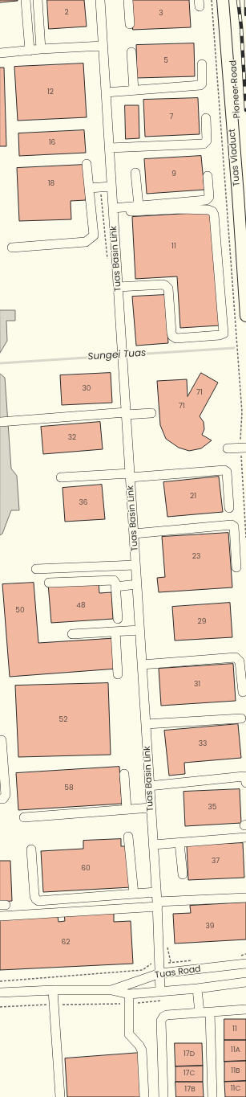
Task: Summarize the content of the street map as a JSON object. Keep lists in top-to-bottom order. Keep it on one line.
{"streets":{"main road":["Pioneer Road","Tuas Viaduct"],"street":["Tuas Basin Link","Tuas Road"]},"crossings":[["Tuas Basin Link","Tuas Road"]],"water":["Sungei Tuas"],"house_numbers":["2","3","5","12","7","16","9","18","11","30","71","71","32","21","36","23","48","50","29","31","52","33","58","35","37","60","39","62","11","11A","17D","11B","17C","11C","17B"]}
